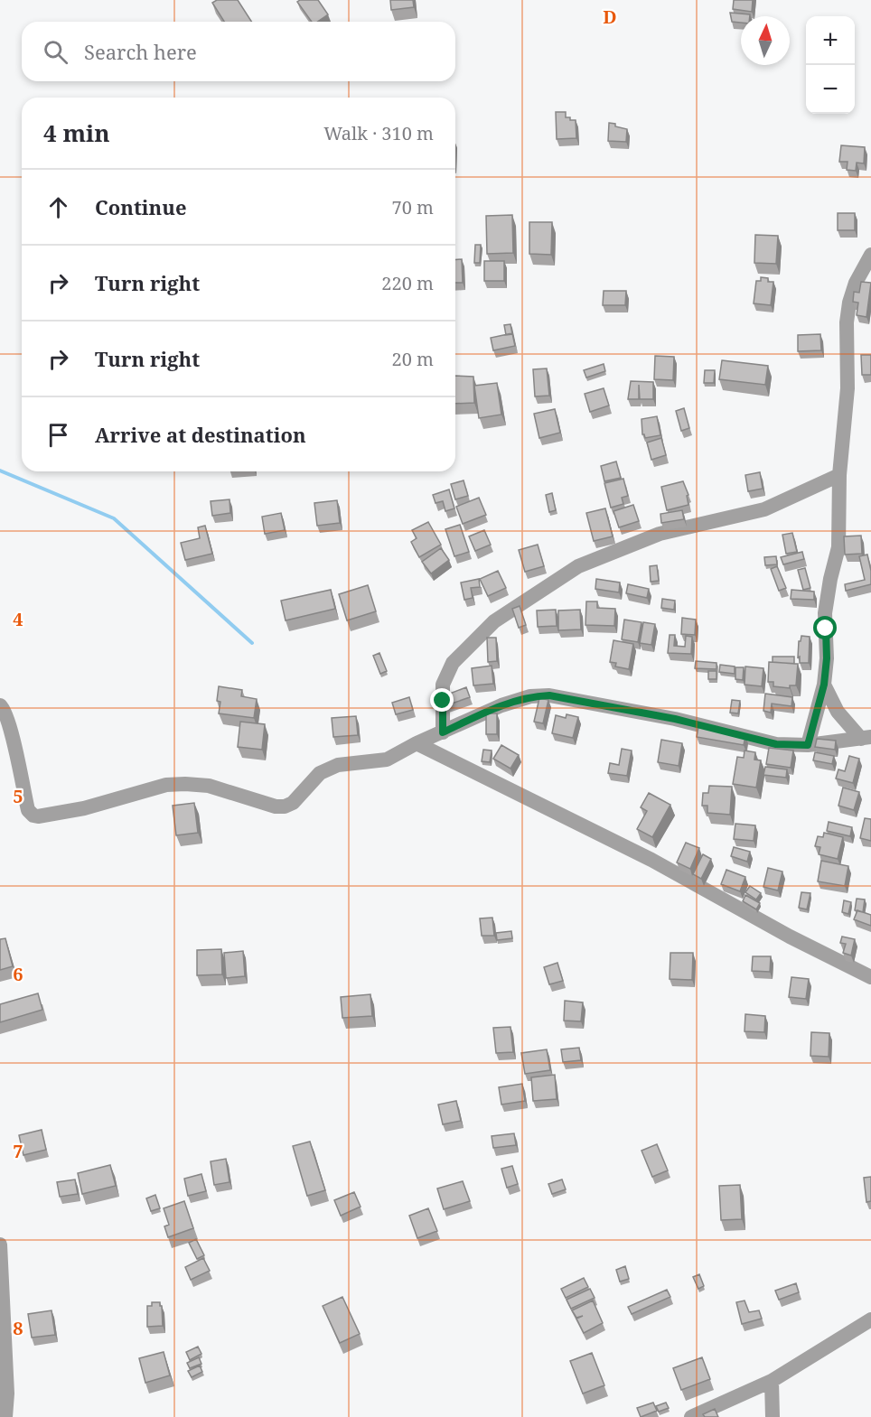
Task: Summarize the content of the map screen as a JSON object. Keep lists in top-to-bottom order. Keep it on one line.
{"north":"top","page":{"map_buttons":["+","−"],"search":"Search here","heading":["4 min","Walk · 310 m"],"list":[["Continue","70 m"],["Turn right","220 m"],["Turn right","20 m"],"Arrive at destination"]},"grid":{"columns":["D"],"rows":["4","5","6","7","8"]}}
